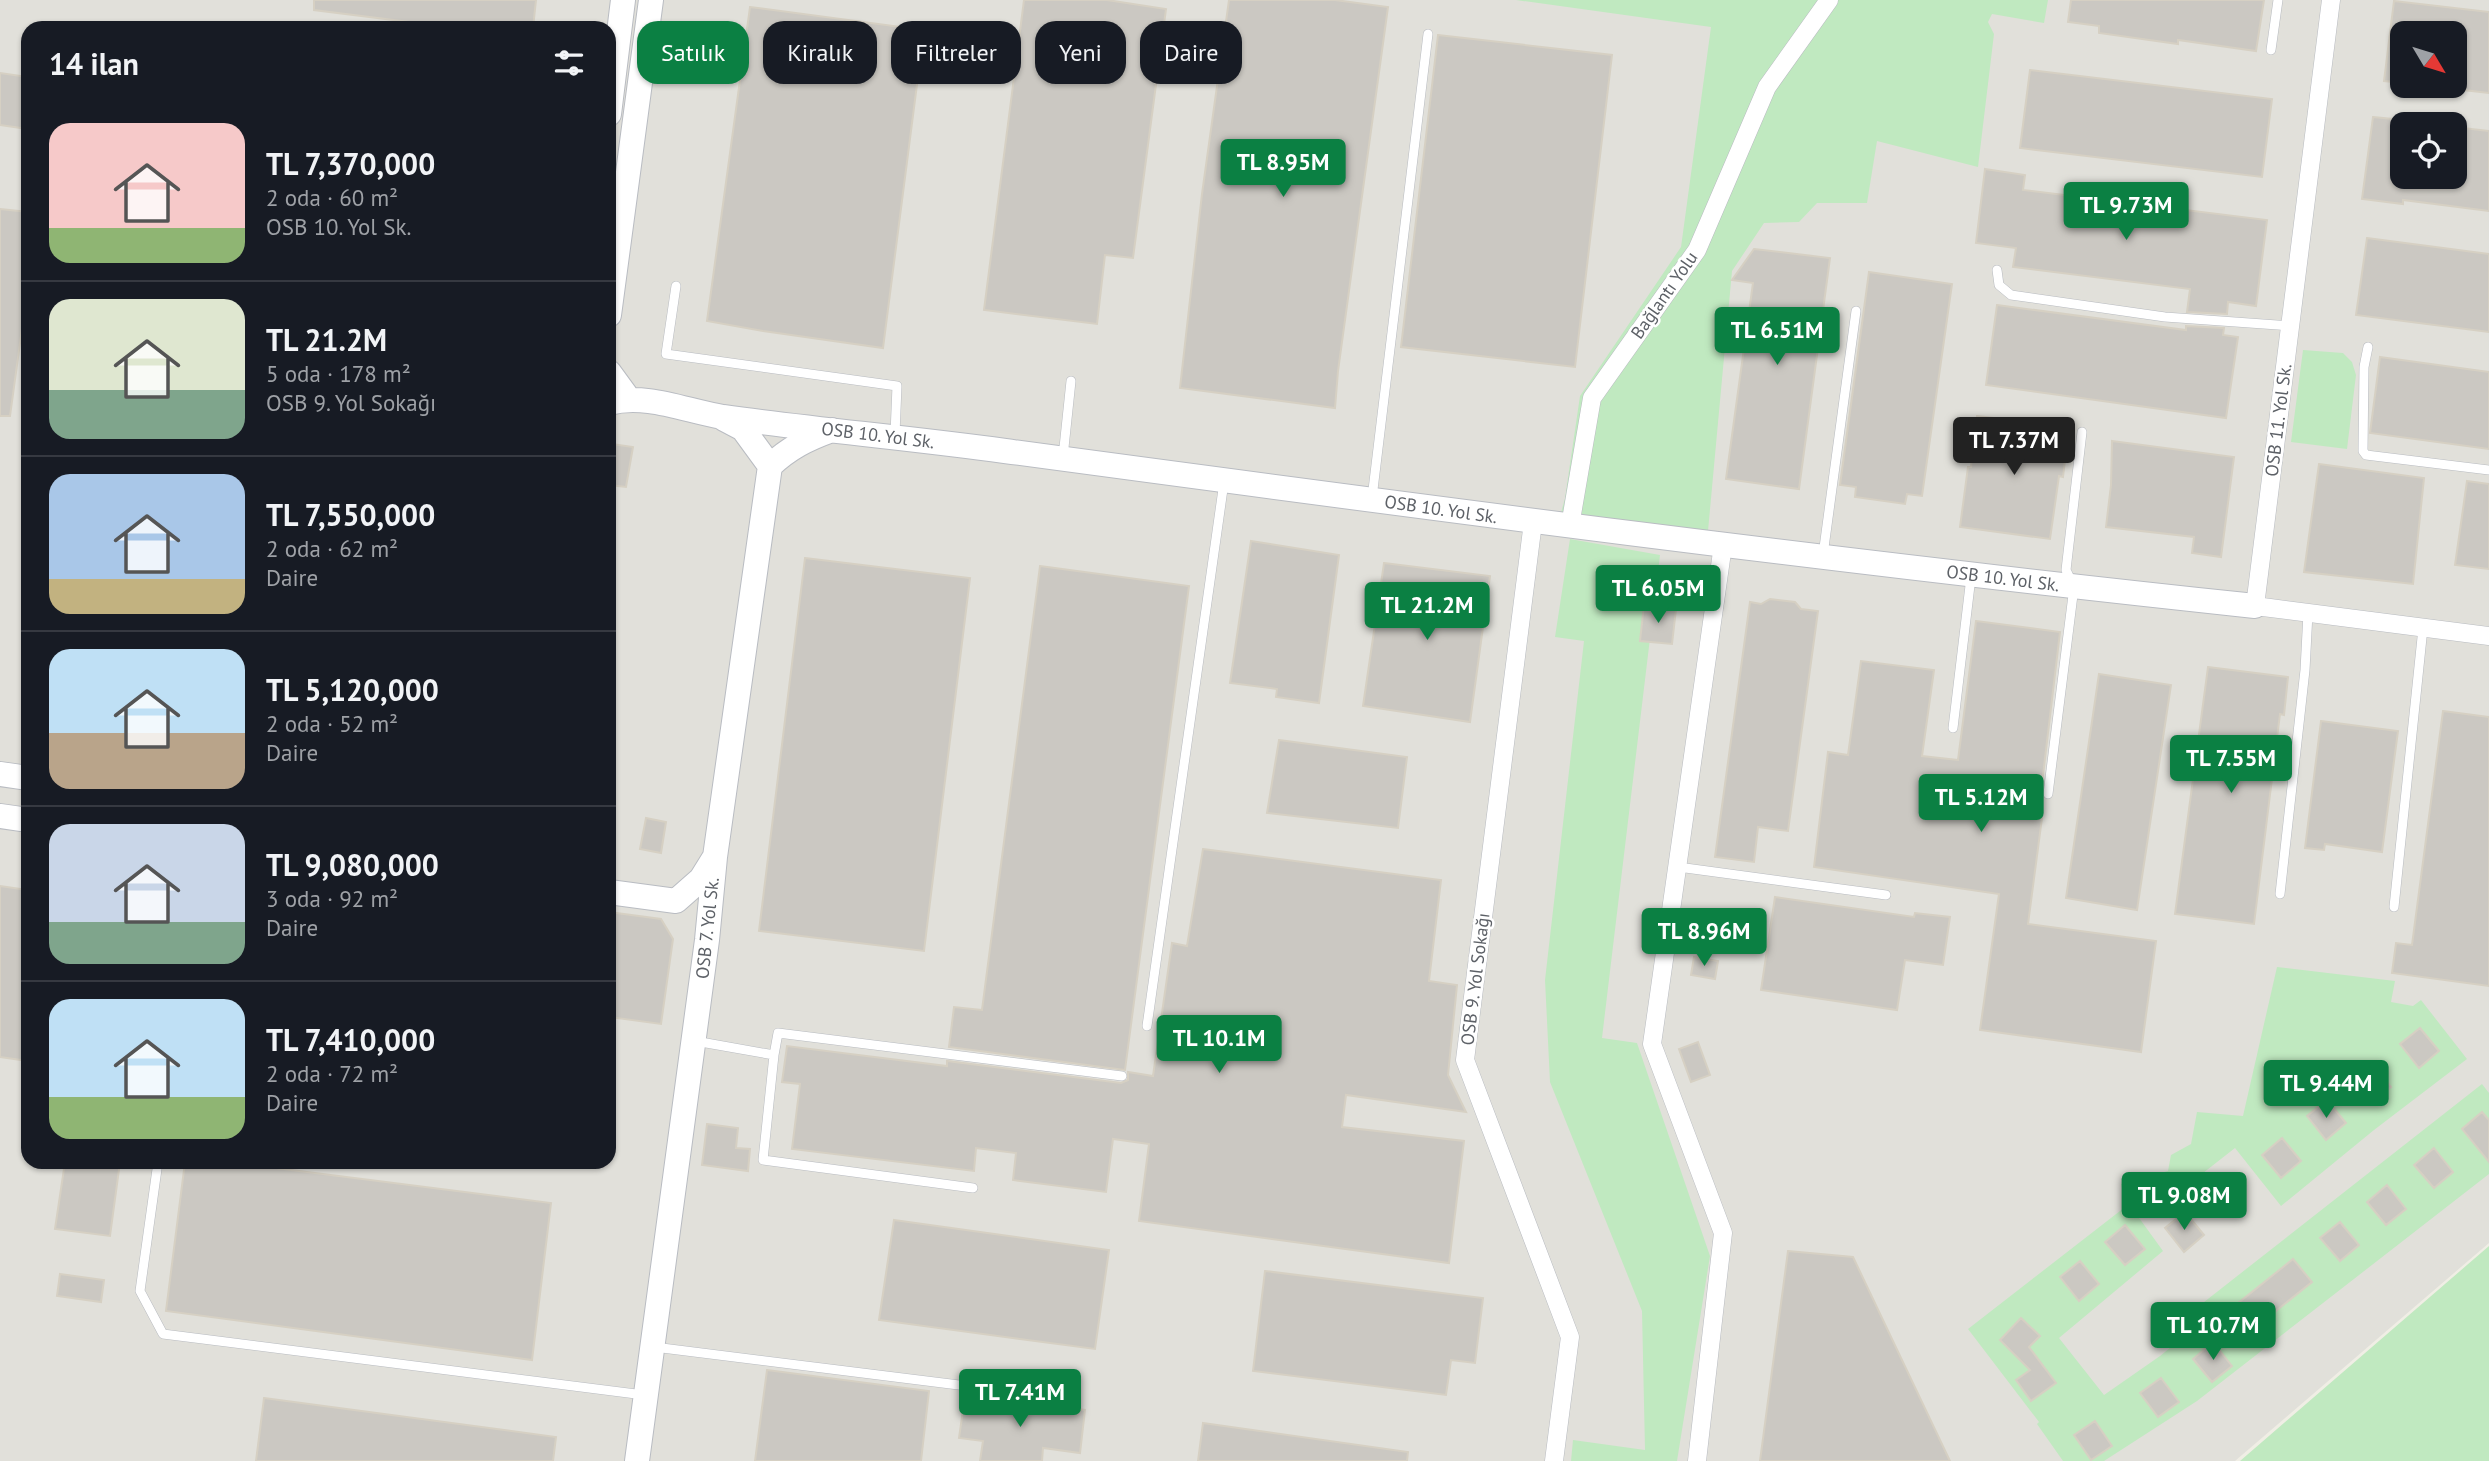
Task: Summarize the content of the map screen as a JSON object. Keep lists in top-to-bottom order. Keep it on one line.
{"streets":{"street":["Bağlantı Yolu","OSB 11. Yol Sk.","OSB 10. Yol Sk.","OSB 7. Yol Sk.","OSB 9. Yol Sokağı"]},"crossings":[["Bağlantı Yolu","OSB 10. Yol Sk."],["OSB 11. Yol Sk.","OSB 10. Yol Sk."],["OSB 10. Yol Sk.","OSB 9. Yol Sokağı"]],"north":"bottom right","page":{"chip":["Satılık","Kiralık","Filtreler","Yeni","Daire"],"heading":"14 ilan","list":[{"name":"TL 7,370,000","note":"2 oda · 60 m² · OSB 10. Yol Sk."},{"name":"TL 21.2M","note":"5 oda · 178 m² · OSB 9. Yol Sokağı"},{"name":"TL 7,550,000","note":"2 oda · 62 m² · Daire"},{"name":"TL 5,120,000","note":"2 oda · 52 m² · Daire"},{"name":"TL 9,080,000","note":"3 oda · 92 m² · Daire"},{"name":"TL 7,410,000","note":"2 oda · 72 m² · Daire"}],"price":["TL 8.95M","TL 9.73M","TL 6.51M","TL 7.37M","TL 6.05M","TL 21.2M","TL 7.55M","TL 5.12M","TL 8.96M","TL 10.1M","TL 9.44M","TL 9.08M","TL 10.7M","TL 7.41M"]}}
